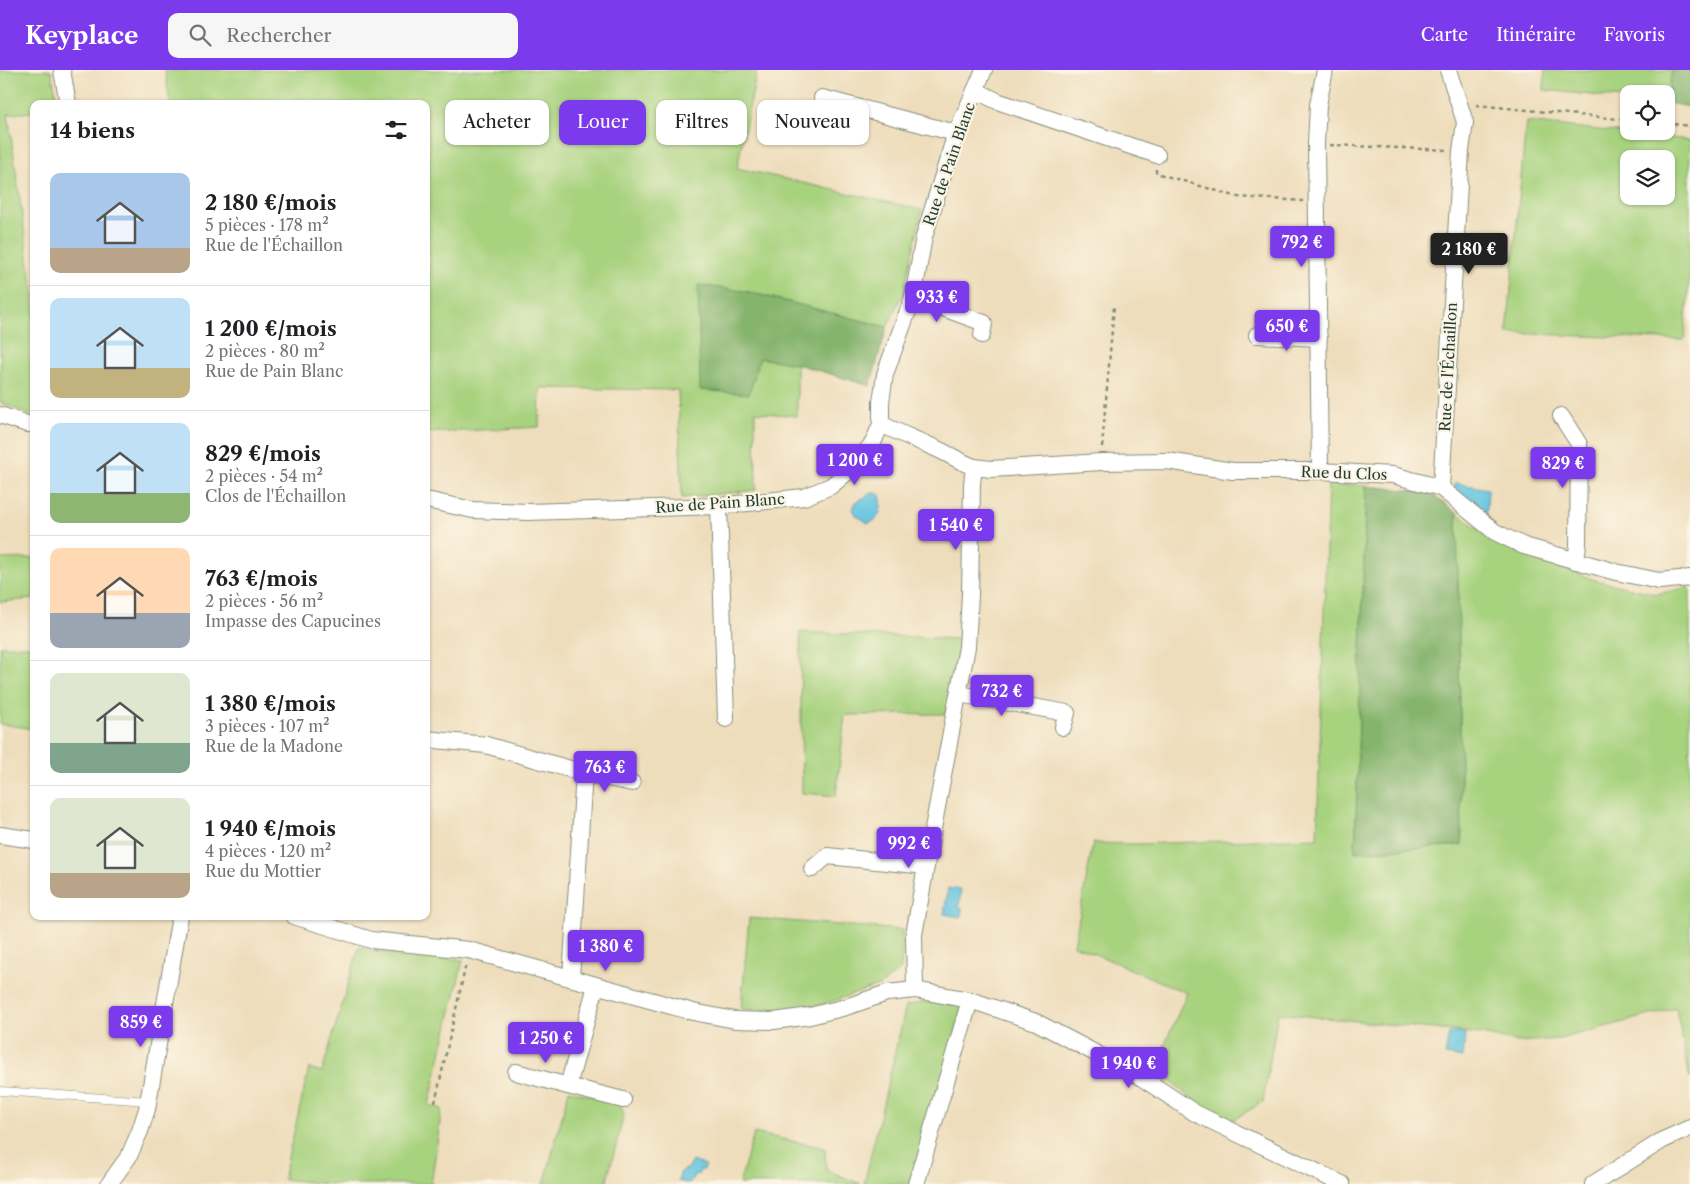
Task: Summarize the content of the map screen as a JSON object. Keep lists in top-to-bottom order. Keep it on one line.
{"streets":{"street":["Rue de Pain Blanc","Rue de l'Échaillon","Rue du Clos"]},"crossings":[["Rue de l'Échaillon","Rue du Clos"]],"page":{"header":"Keyplace","search":"Rechercher","nav":["Carte","Itinéraire","Favoris"],"chip":["Acheter","Louer","Filtres","Nouveau"],"heading":"14 biens","list":[{"name":"2 180 €/mois","note":"5 pièces · 178 m² · Rue de l'Échaillon"},{"name":"1 200 €/mois","note":"2 pièces · 80 m² · Rue de Pain Blanc"},{"name":"829 €/mois","note":"2 pièces · 54 m² · Clos de l'Échaillon"},{"name":"763 €/mois","note":"2 pièces · 56 m² · Impasse des Capucines"},{"name":"1 380 €/mois","note":"3 pièces · 107 m² · Rue de la Madone"},{"name":"1 940 €/mois","note":"4 pièces · 120 m² · Rue du Mottier"}],"price":["792 €","2 180 €","933 €","650 €","1 200 €","829 €","1 540 €","732 €","763 €","992 €","1 380 €","859 €","1 250 €","1 940 €"]}}
